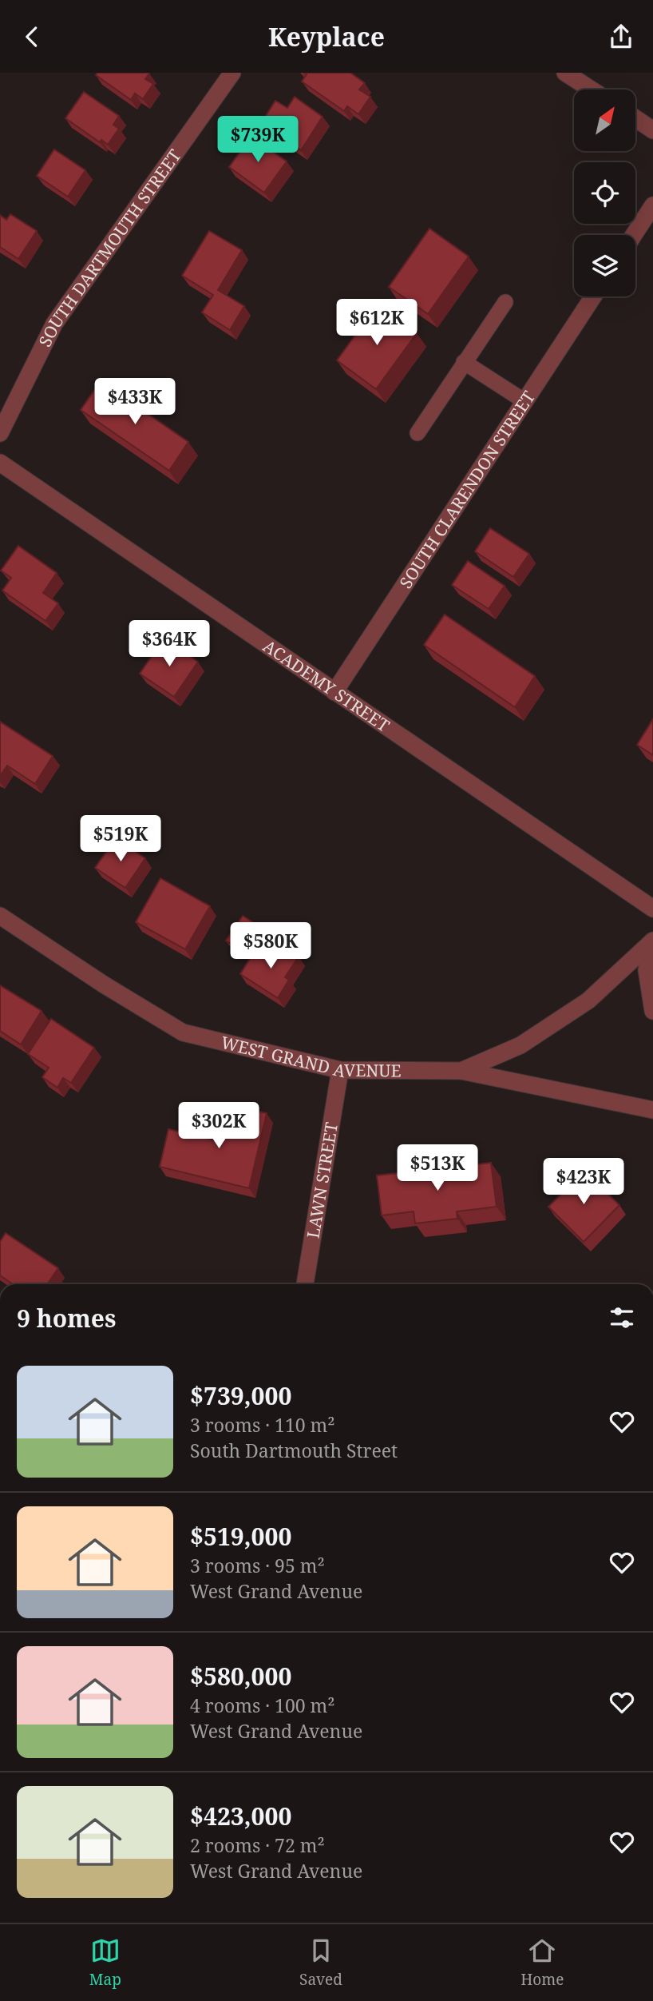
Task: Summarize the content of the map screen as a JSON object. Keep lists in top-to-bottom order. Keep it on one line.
{"streets":{"street":["SOUTH DARTMOUTH STREET","SOUTH CLARENDON STREET","ACADEMY STREET","WEST GRAND AVENUE","LAWN STREET"]},"crossings":[["SOUTH CLARENDON STREET","ACADEMY STREET"],["WEST GRAND AVENUE","LAWN STREET"]],"north":"top right","page":{"header":"Keyplace","price":["$739K","$612K","$433K","$364K","$519K","$580K","$302K","$513K","$423K"],"heading":"9 homes","list":[{"name":"$739,000","note":"3 rooms · 110 m² · South Dartmouth Street"},{"name":"$519,000","note":"3 rooms · 95 m² · West Grand Avenue"},{"name":"$580,000","note":"4 rooms · 100 m² · West Grand Avenue"},{"name":"$423,000","note":"2 rooms · 72 m² · West Grand Avenue"}],"tabs":["Map","Saved","Home"]}}
